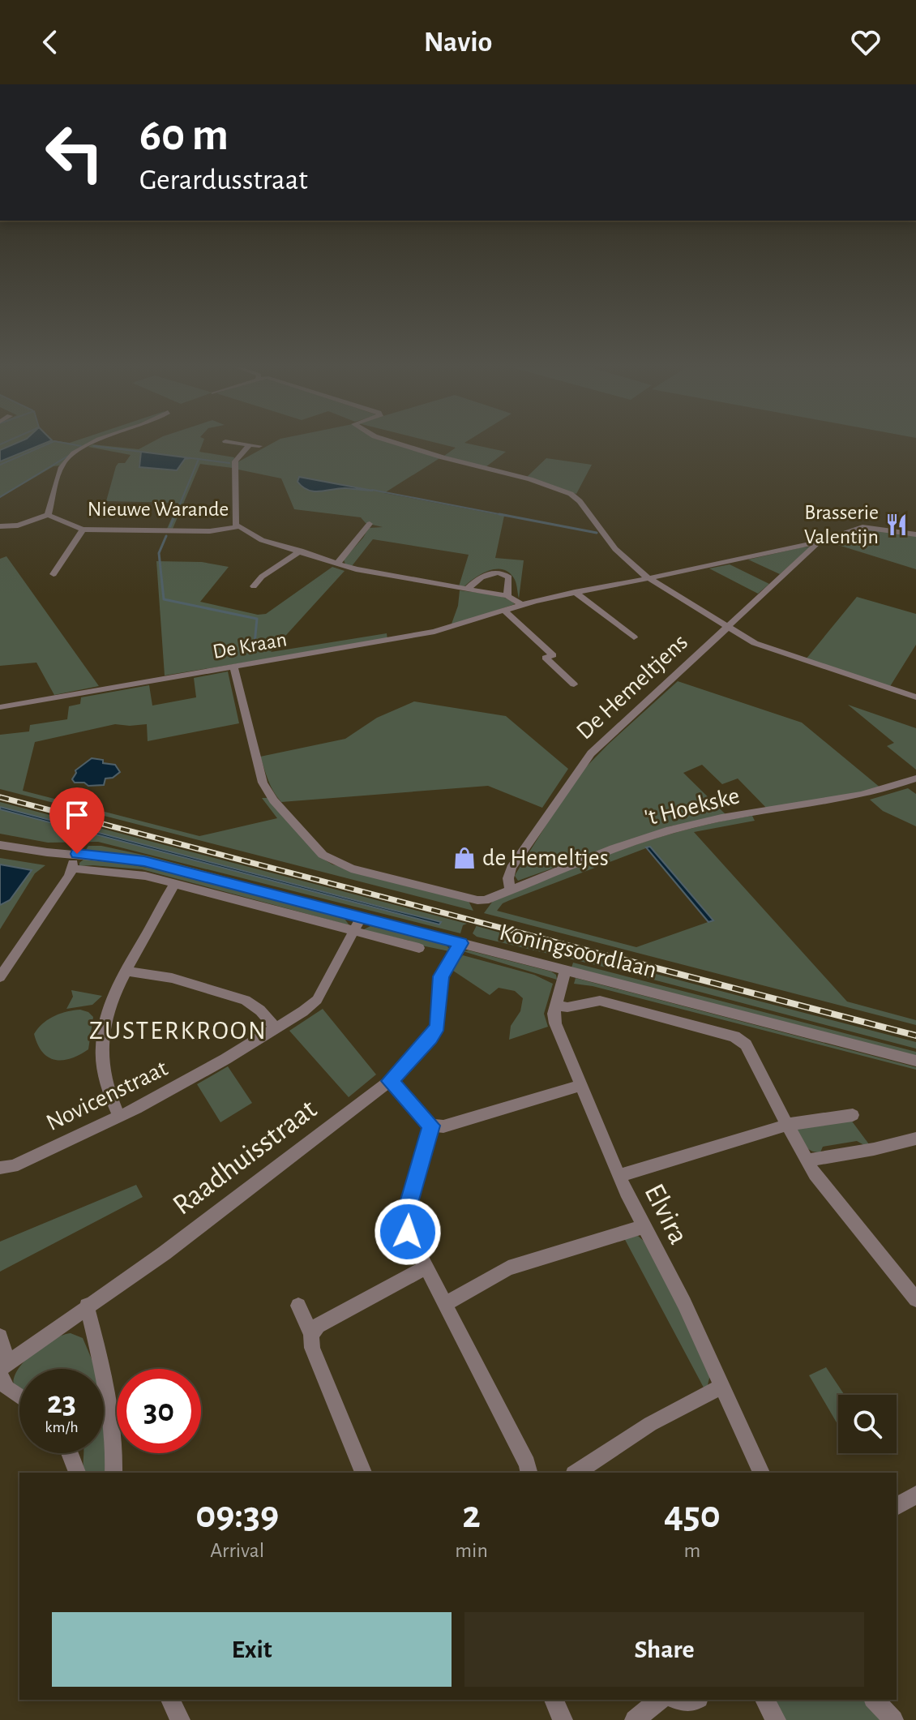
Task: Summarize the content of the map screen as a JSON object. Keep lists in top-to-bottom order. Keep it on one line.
{"streets":{"street":["Nieuwe Warande","De Kraan","De Hemeltjens","'t Hoekske","Koningsoordlaan","Novicenstraat","Raadhuisstraat","Elvira"]},"crossings":[["Nieuwe Warande","De Kraan"],["De Kraan","De Hemeltjens"],["De Kraan","'t Hoekske"],["De Hemeltjens","'t Hoekske"],["Koningsoordlaan","Novicenstraat"],["Koningsoordlaan","Raadhuisstraat"],["Koningsoordlaan","Elvira"]],"districts":["ZUSTERKROON"],"places":{"restaurant":["Brasserie Valentijn"],"shop":["de Hemeltjes"]},"page":{"header":"Navio","turn":["60 m","Gerardusstraat"],"speed":"23 km/h","limit":"30","eta":["09:39","Arrival","2","min","450","m"],"buttons":["Exit","Share"]}}
